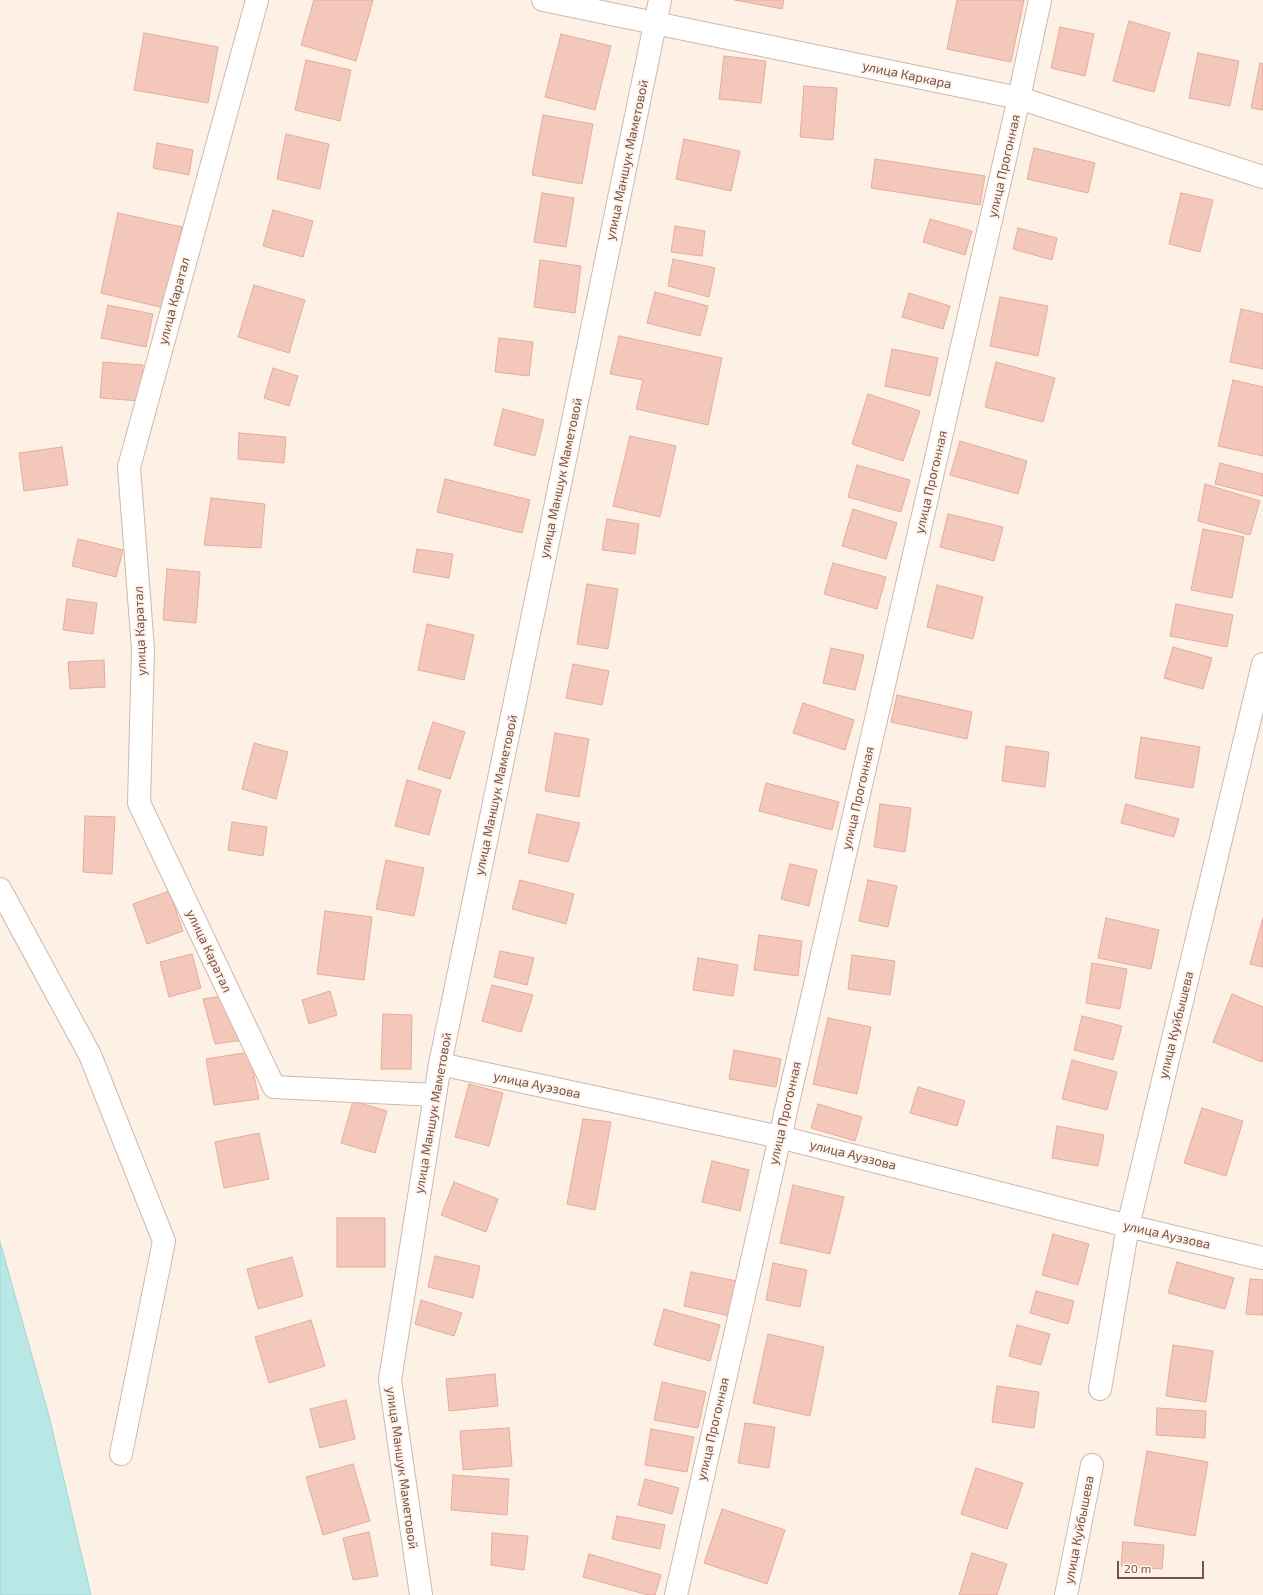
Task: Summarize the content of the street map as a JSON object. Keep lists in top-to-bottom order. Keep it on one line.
{"streets":{"street":["улица Каркара","улица Маншук Маметовой","улица Прогонная","улица Каратал","улица Куйбышева","улица Ауэзова"]},"crossings":[["улица Каркара","улица Маншук Маметовой"],["улица Каркара","улица Прогонная"],["улица Маншук Маметовой","улица Каратал"],["улица Маншук Маметовой","улица Ауэзова"],["улица Прогонная","улица Ауэзова"],["улица Куйбышева","улица Ауэзова"]],"scale_bar":"20 m"}
